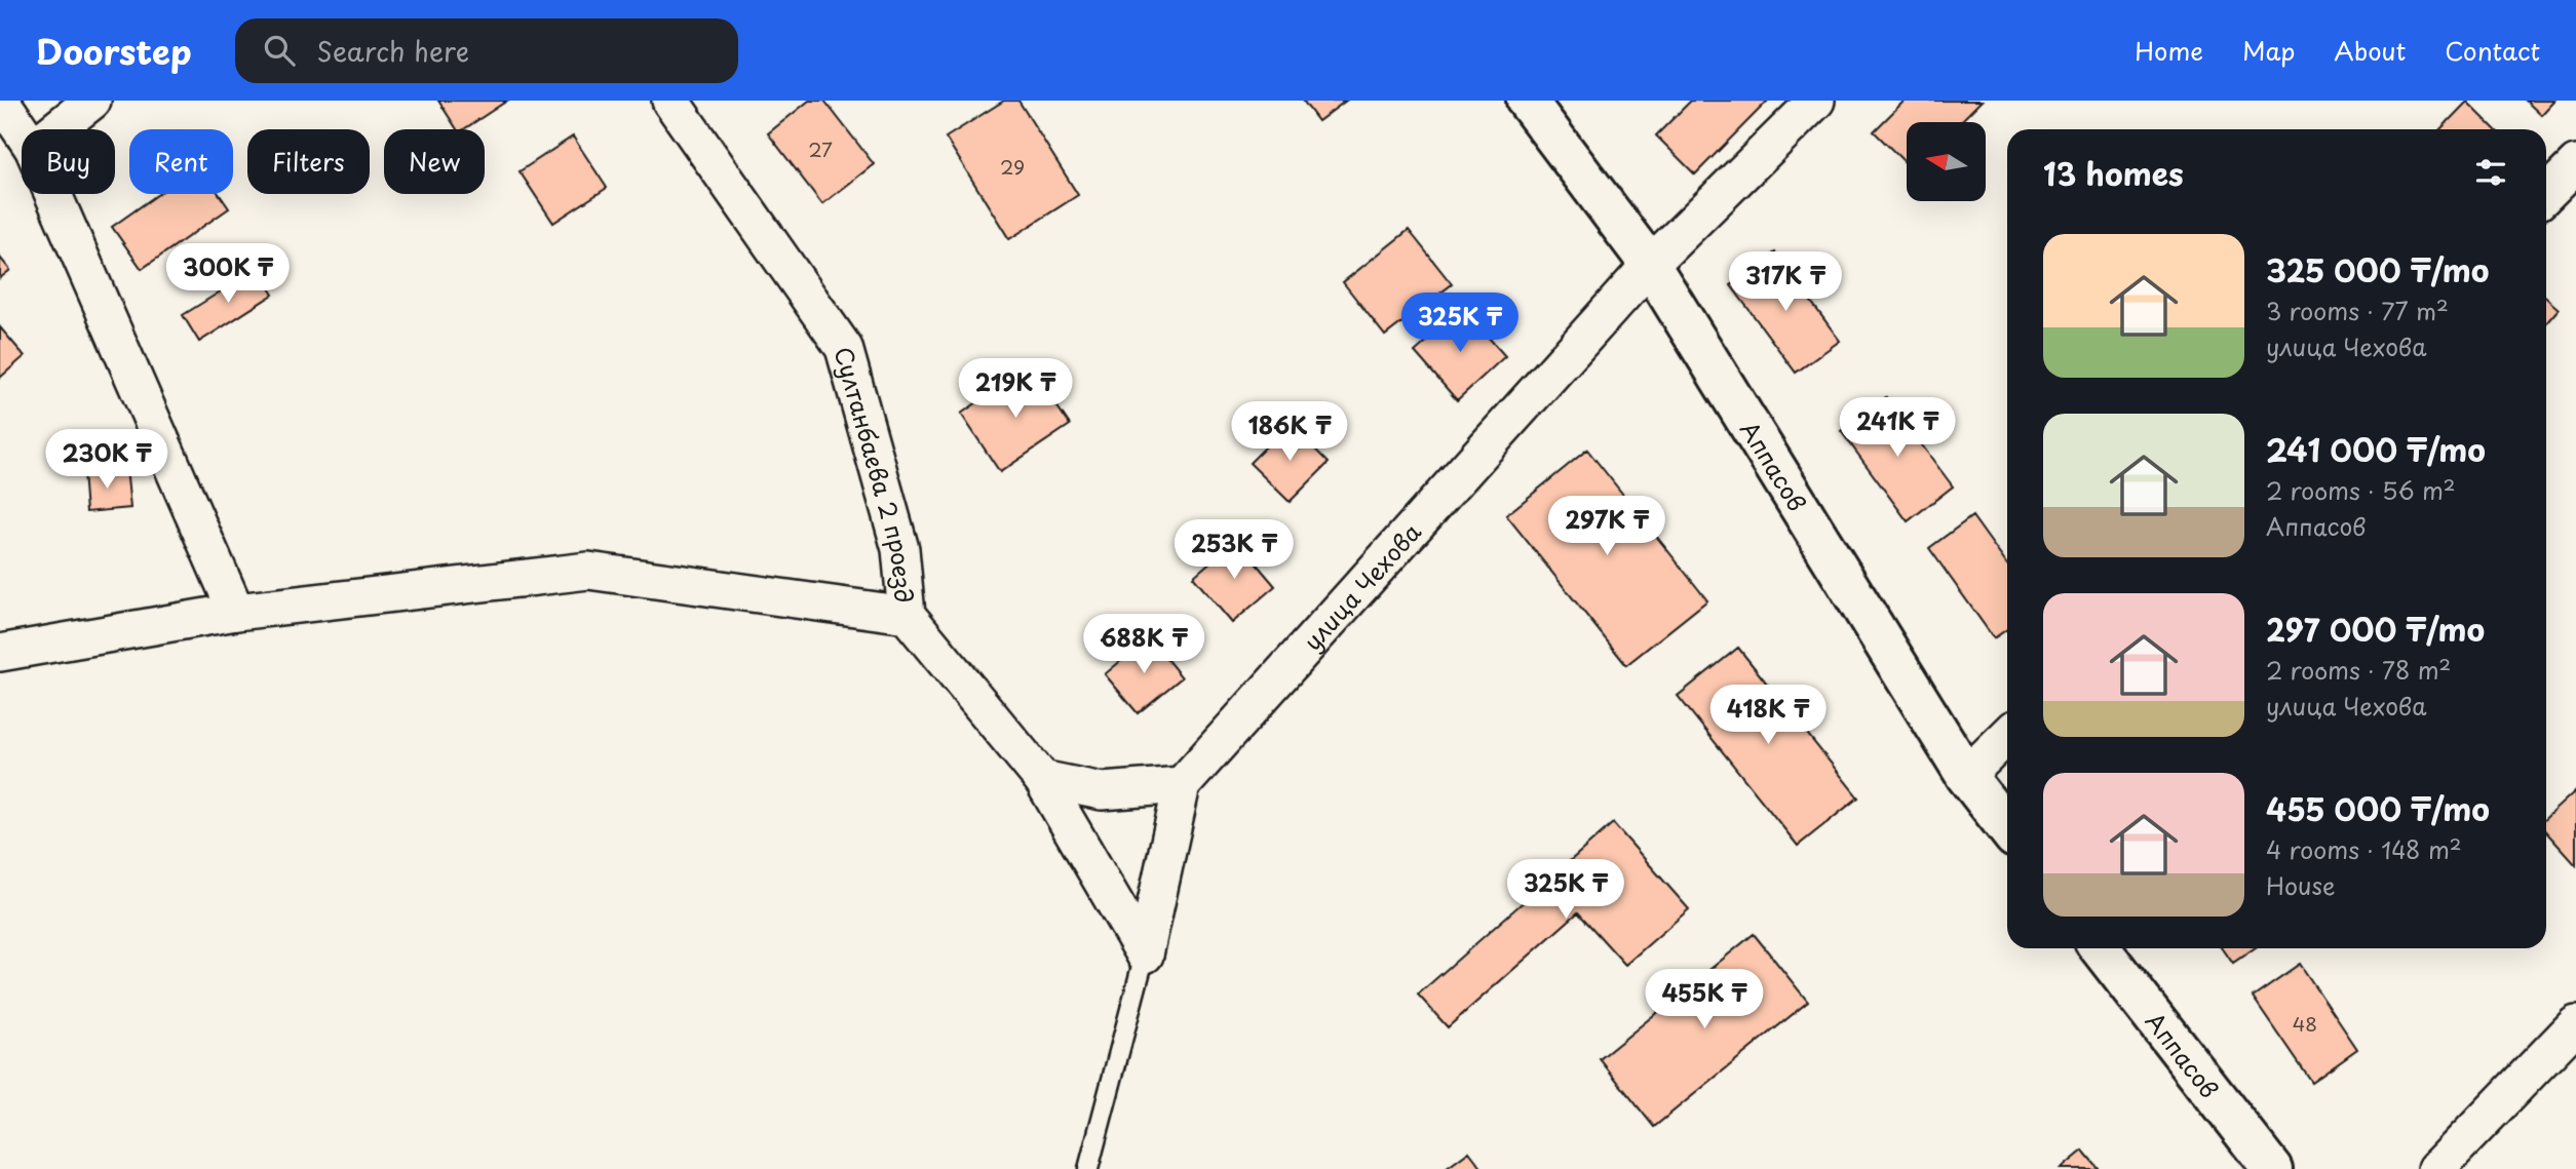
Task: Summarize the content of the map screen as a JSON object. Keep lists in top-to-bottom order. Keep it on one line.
{"streets":{"street":["Аппасов","Султанбаева 2 проезд","улица Чехова"]},"crossings":[["Аппасов","улица Чехова"],["Султанбаева 2 проезд","улица Чехова"]],"house_numbers":["27","29","48"],"north":"left","page":{"header":"Doorstep","search":"Search here","nav":["Home","Map","About","Contact"],"chip":["Buy","Rent","Filters","New"],"heading":"13 homes","list":[{"name":"325 000 ₸/mo","note":"3 rooms · 77 m² · улица Чехова"},{"name":"241 000 ₸/mo","note":"2 rooms · 56 m² · Аппасов"},{"name":"297 000 ₸/mo","note":"2 rooms · 78 m² · улица Чехова"},{"name":"455 000 ₸/mo","note":"4 rooms · 148 m² · House"}],"price":["300K ₸","317K ₸","325K ₸","219K ₸","241K ₸","186K ₸","230K ₸","297K ₸","253K ₸","688K ₸","418K ₸","325K ₸","455K ₸"]}}
